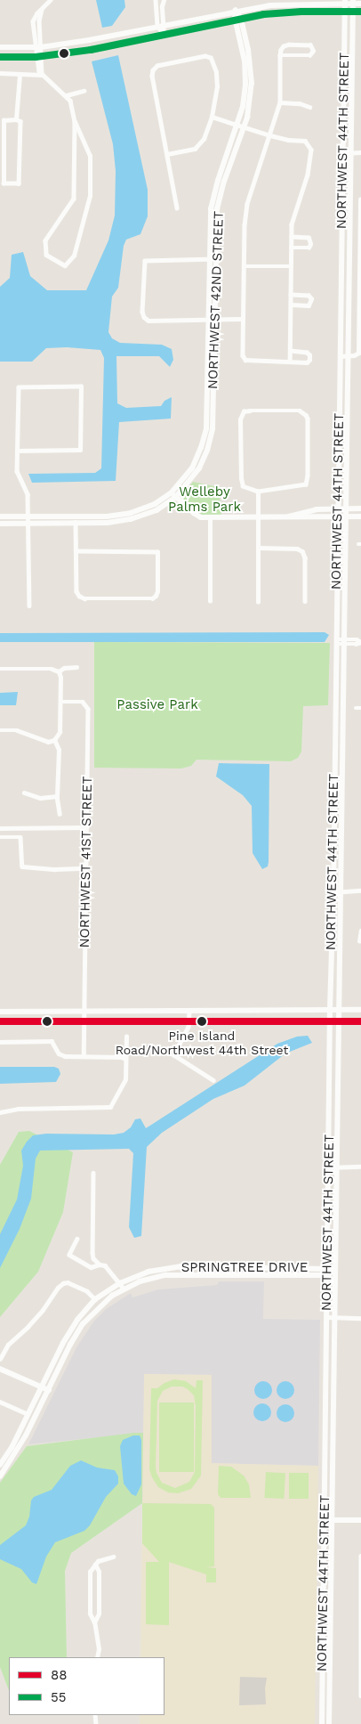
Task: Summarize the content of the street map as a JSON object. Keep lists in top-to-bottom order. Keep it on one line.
{"streets":{"street":["NORTHWEST 44TH STREET","NORTHWEST 42ND STREET","NORTHWEST 41ST STREET","SPRINGTREE DRIVE"]},"crossings":[["NORTHWEST 44TH STREET","SPRINGTREE DRIVE"]],"parks":["Welleby Palms Park","Passive Park"],"places":["Pine Island Road/Northwest 44th Street"],"lines":["transit line 55","transit line 88"],"legend":["88","55"]}
